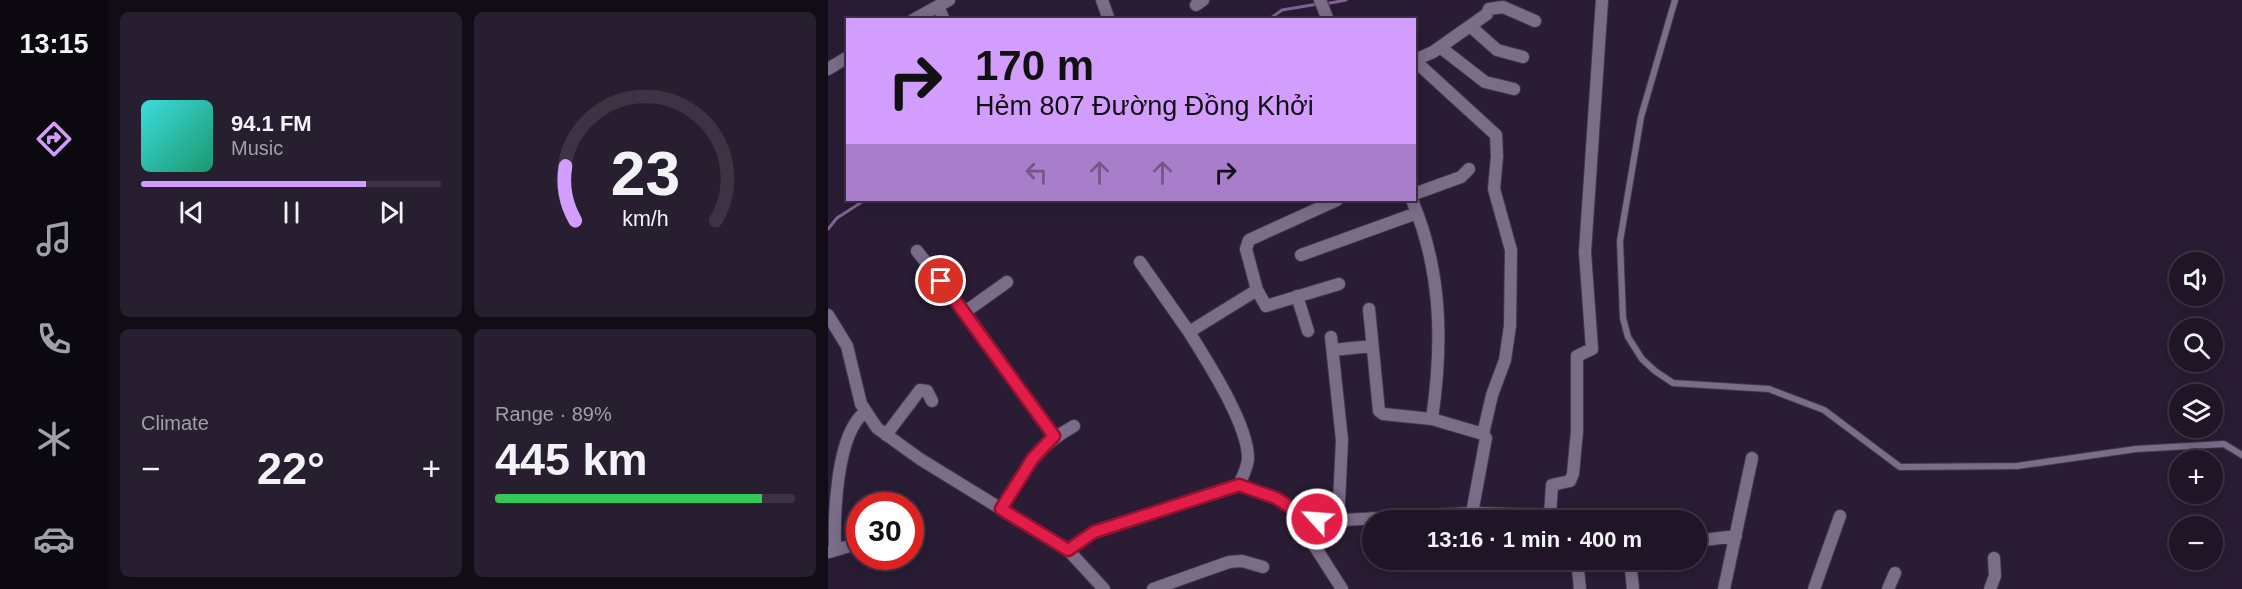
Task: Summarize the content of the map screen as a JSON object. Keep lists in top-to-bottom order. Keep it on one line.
{"page":{"tabs":"13:15","turn":["170 m","Hẻm 807 Đường Đồng Khởi"],"song":["94.1 FM","Music"],"map_buttons":["+","−"],"tile":["Climate",["Range · 89%","445 km"]],"heat":["−","22°","+"],"limit":"30","trip":"13:16 · 1 min · 400 m","gauge":["23","km/h"]}}
